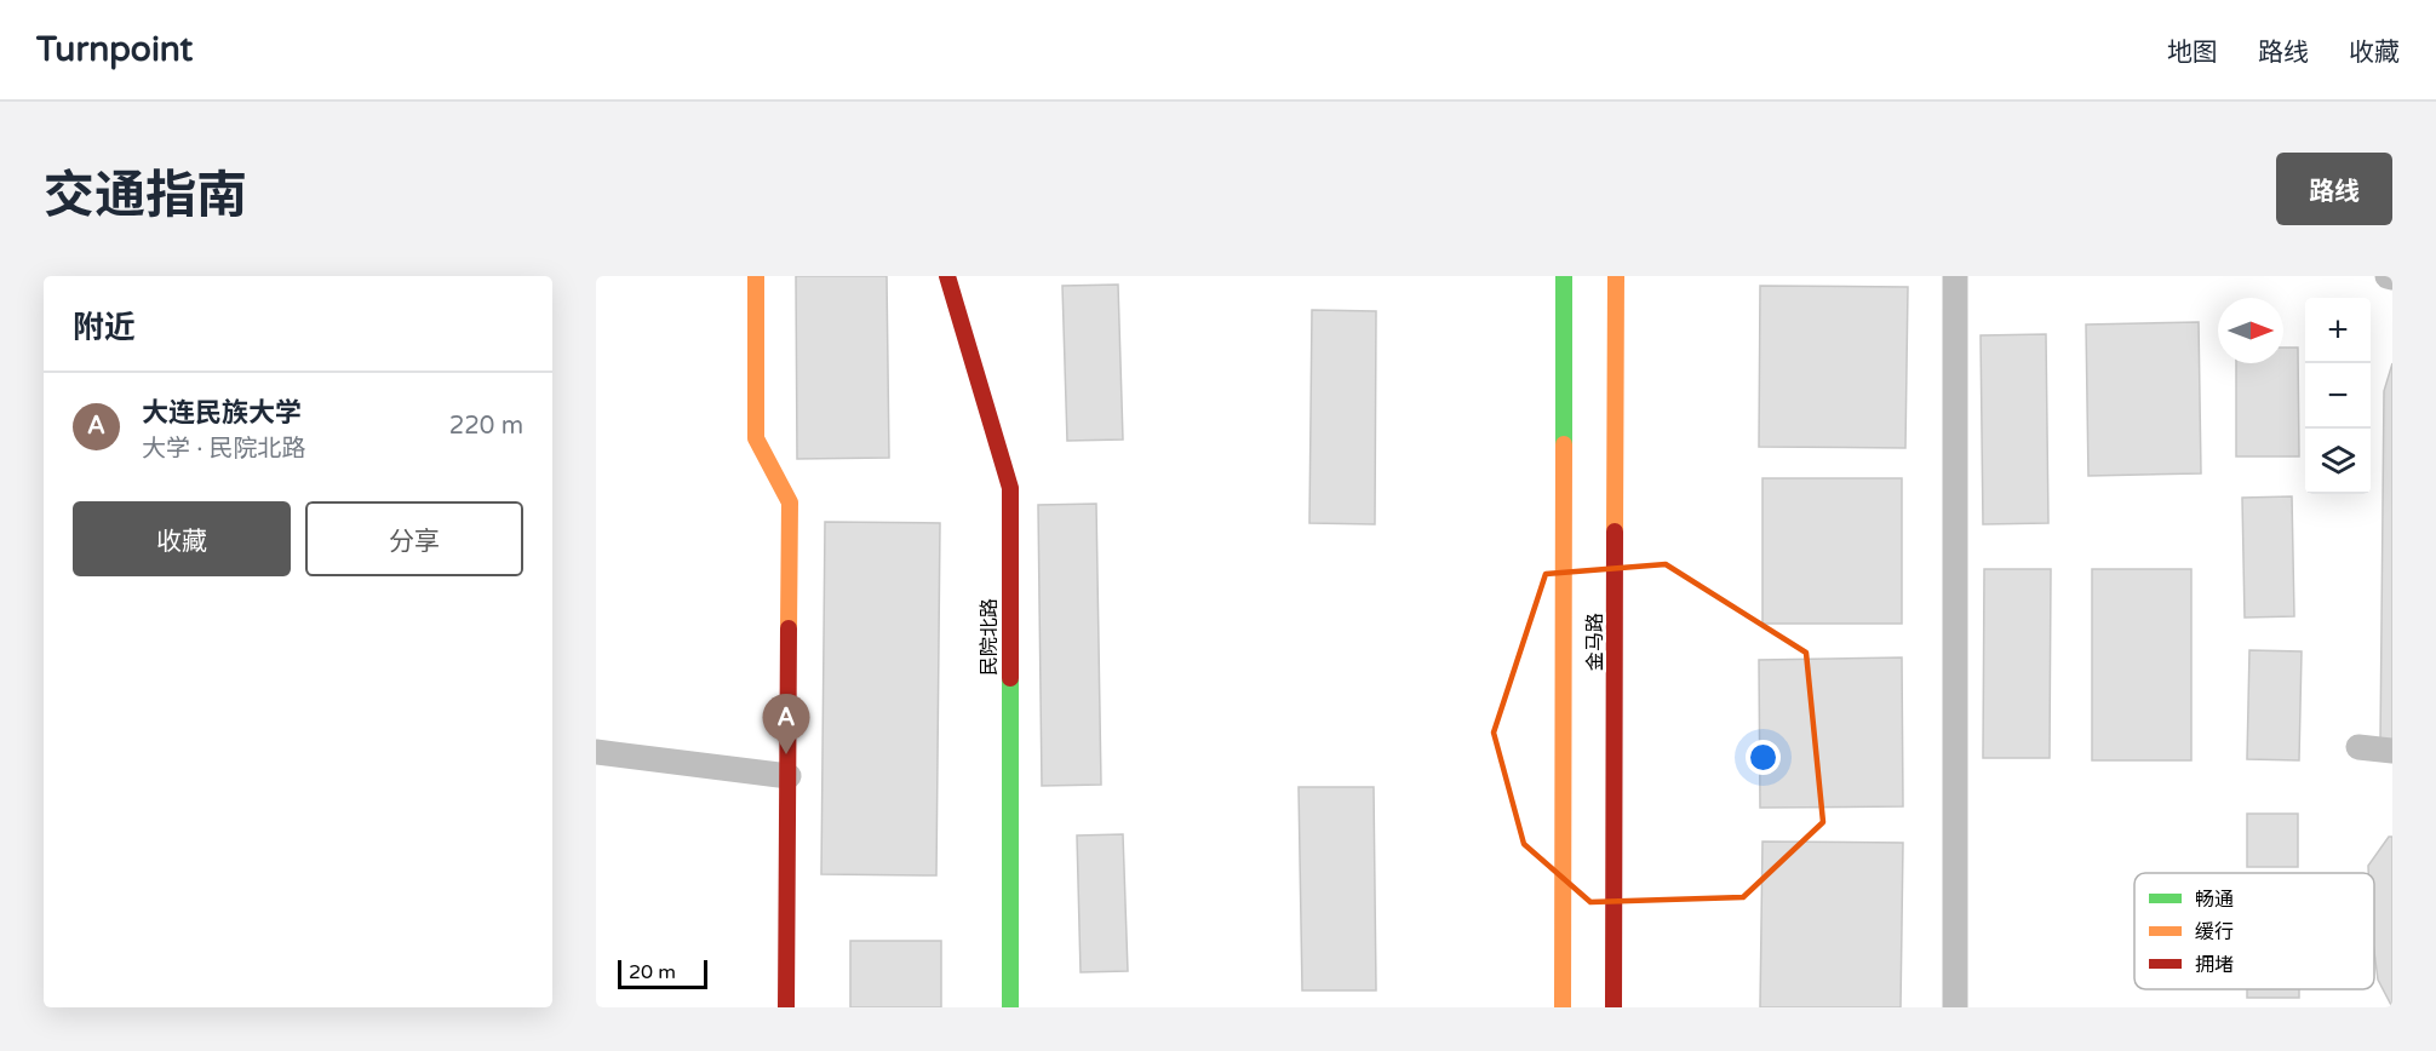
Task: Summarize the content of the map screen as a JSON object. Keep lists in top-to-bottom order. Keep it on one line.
{"streets":{"street":["民院北路","金马路"]},"legend":["畅通","缓行","拥堵"],"scale_bar":"20 m","north":"right","page":{"header":"Turnpoint","nav":["地图","路线","收藏"],"title":"交通指南","buttons":["路线",["收藏","分享"]],"heading":"附近","map_buttons":["+","−"],"list":[{"mark":"A","name":"大连民族大学","note":"大学 · 民院北路","value":"220 m"}],"pins":"A","scale":"20 m"}}
